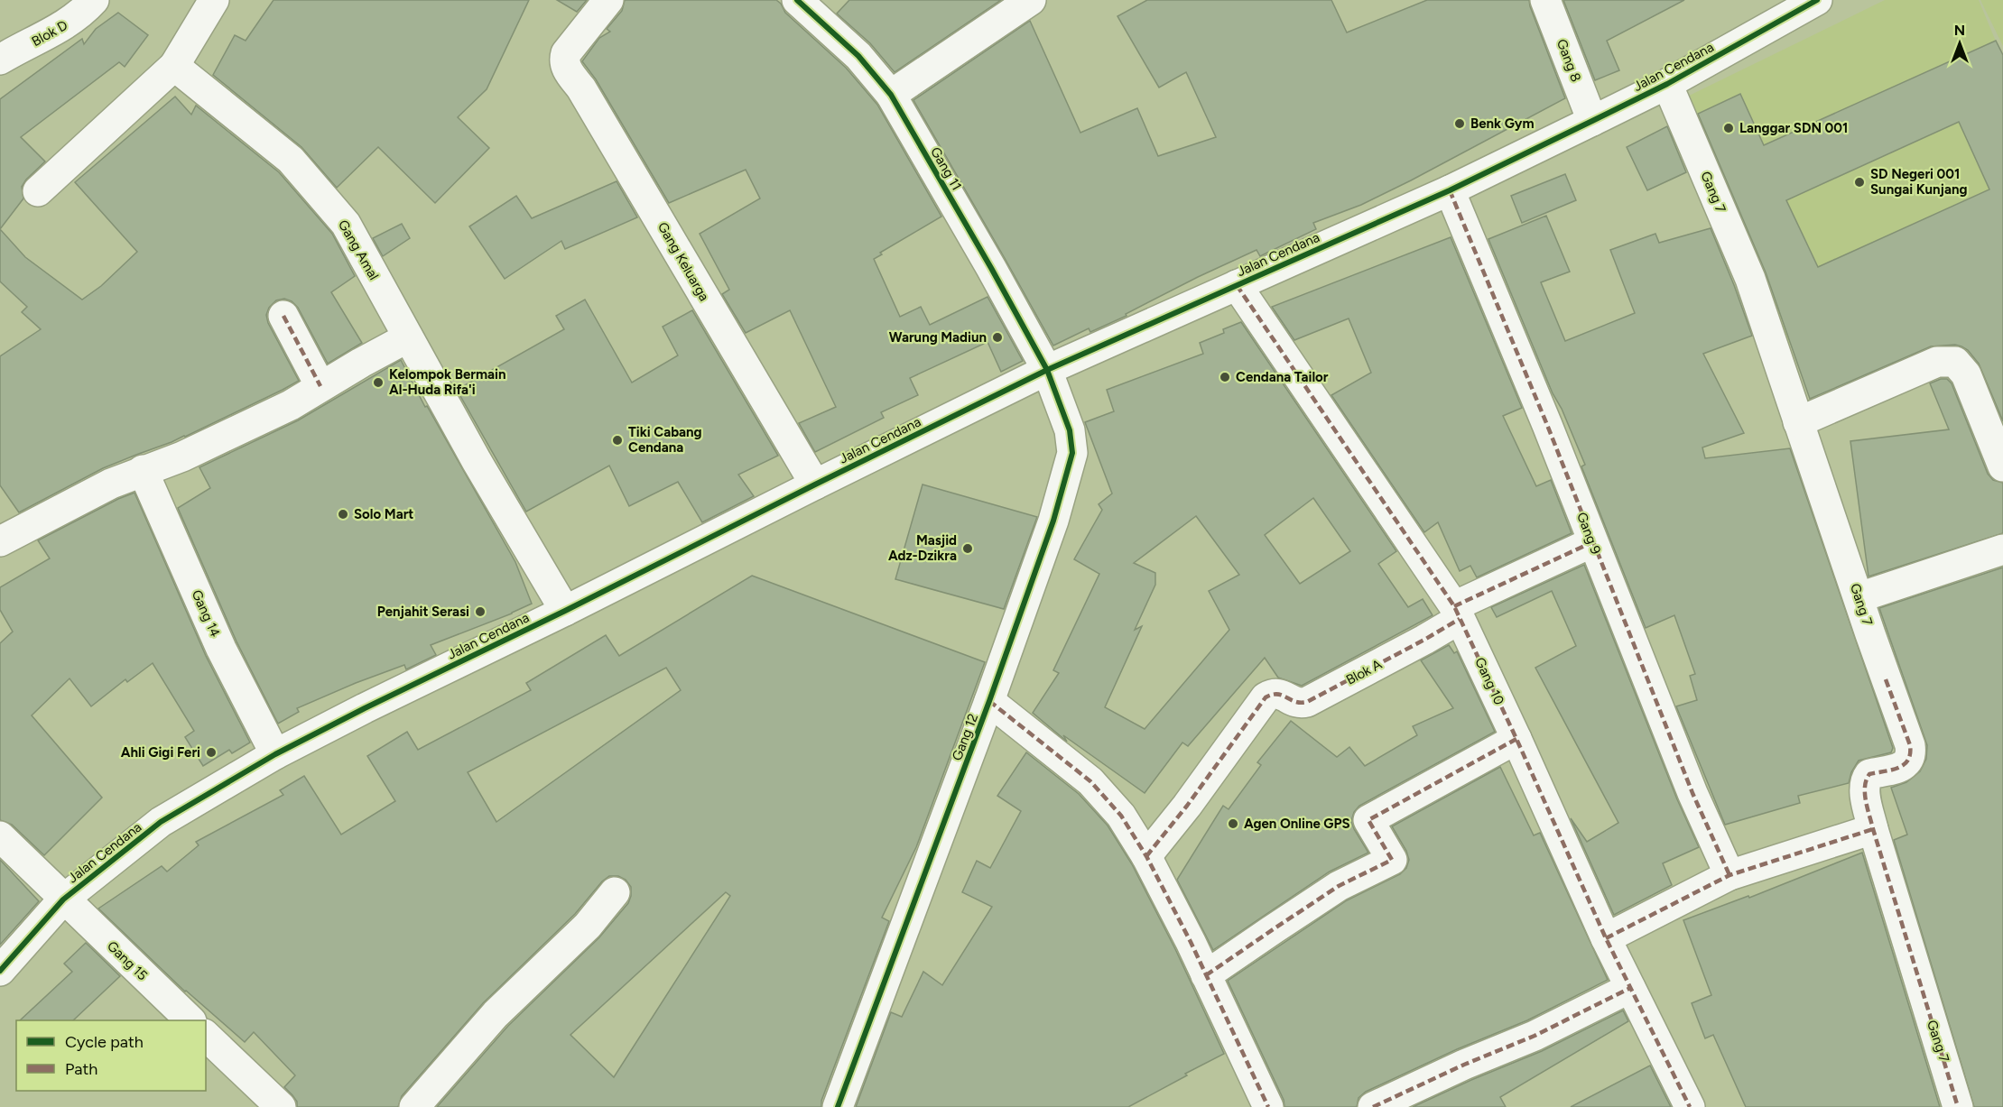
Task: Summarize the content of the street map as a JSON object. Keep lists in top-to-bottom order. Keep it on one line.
{"streets":{"street":["Blok D","Gang 8","Jalan Cendana","Gang 11","Gang 7","Gang Amal","Gang Keluarga","Gang 9","Gang 14","Blok A","Gang 10","Gang 12","Gang 15"]},"crossings":[["Gang 8","Jalan Cendana"],["Jalan Cendana","Gang 11"],["Jalan Cendana","Gang 7"],["Jalan Cendana","Gang Amal"],["Jalan Cendana","Gang Keluarga"],["Jalan Cendana","Gang 9"],["Jalan Cendana","Gang 14"],["Jalan Cendana","Gang 10"],["Jalan Cendana","Gang 12"],["Jalan Cendana","Gang 15"],["Gang 11","Gang 12"],["Blok A","Gang 10"],["Blok A","Gang 12"]],"places":["Benk Gym","Langgar SDN 001","SD Negeri 001 Sungai Kunjang","Warung Madiun","Cendana Tailor","Kelompok Bermain Al-Huda Rifa'i","Tiki Cabang Cendana","Solo Mart","Masjid Adz-Dzikra","Penjahit Serasi","Ahli Gigi Feri","Agen Online GPS"],"legend":["Cycle path","Path"],"north":"top"}
